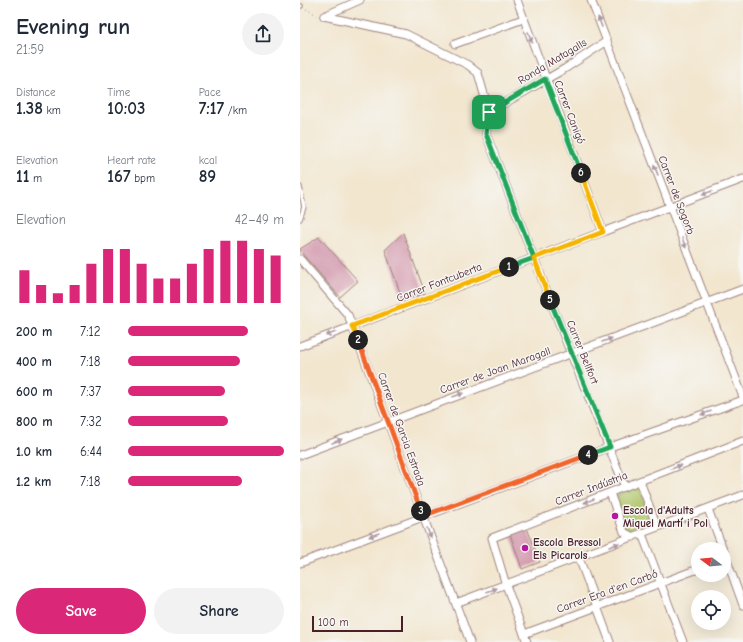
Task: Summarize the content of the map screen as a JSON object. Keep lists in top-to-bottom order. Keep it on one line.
{"streets":{"street":["Ronda Matagalls","Carrer Canigó","Carrer de Sogorb","Carrer Fontcuberta","Carrer Bellfort","Carrer de Joan Maragall","Carrer de Garcia Estrada","Carrer Indústria","Carrer Era d'en Carbó"]},"crossings":[["Ronda Matagalls","Carrer Canigó"],["Ronda Matagalls","Carrer de Sogorb"],["Ronda Matagalls","Carrer Bellfort"],["Carrer Canigó","Carrer Fontcuberta"],["Carrer de Sogorb","Carrer Fontcuberta"],["Carrer de Sogorb","Carrer de Joan Maragall"],["Carrer Fontcuberta","Carrer Bellfort"],["Carrer Fontcuberta","Carrer de Garcia Estrada"],["Carrer Bellfort","Carrer de Joan Maragall"],["Carrer Bellfort","Carrer Indústria"],["Carrer de Joan Maragall","Carrer de Garcia Estrada"]],"one_way":["Carrer de Joan Maragall"],"places":["Escola d'Adults Miquel Martí i Pol","Escola Bressol Els Picarols"],"scale_bar":"100 m","north":"left","page":{"heading":["Evening run","21:59"],"stats":[["Distance","1.38 km"],["Time","10:03"],["Pace","7:17 /km"],["Elevation","11 m"],["Heart rate","167 bpm"],["kcal","89"]],"pins":["6","1","5","2","4","3"],"chart":["Elevation","42–49 m"],"list":[{"name":"200 m","note":"7:12"},{"name":"400 m","note":"7:18"},{"name":"600 m","note":"7:37"},{"name":"800 m","note":"7:32"},{"name":"1.0 km","note":"6:44"},{"name":"1.2 km","note":"7:18"}],"buttons":["Save","Share"],"scale":"100 m"}}
